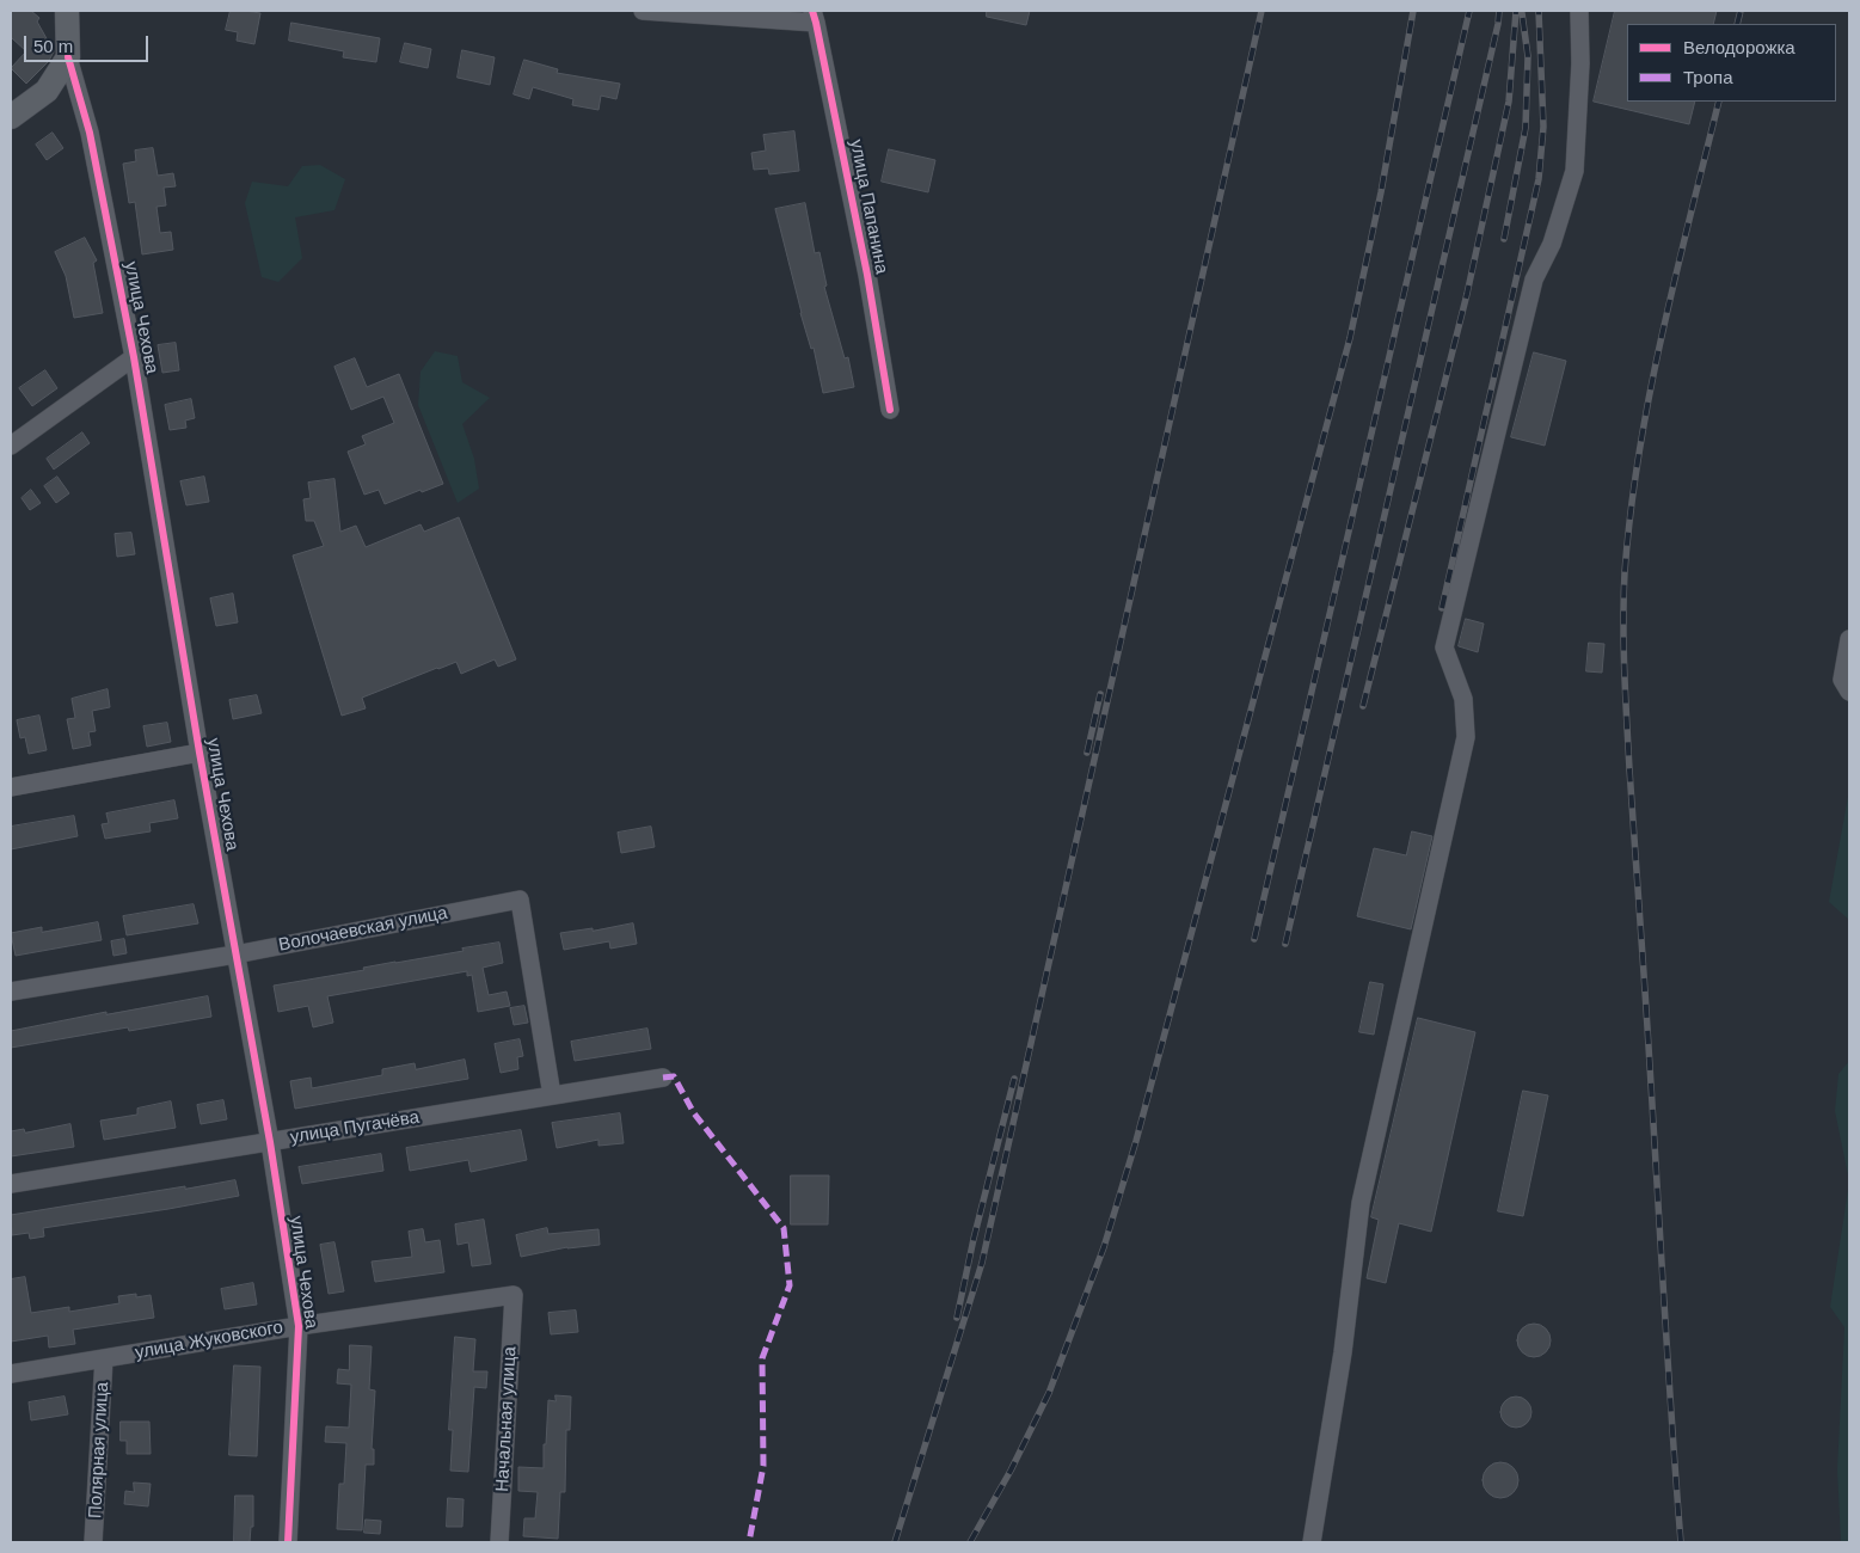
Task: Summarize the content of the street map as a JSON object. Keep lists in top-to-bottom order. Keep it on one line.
{"streets":{"main road":["улица Чехова"],"street":["улица Папанина","Волочаевская улица","улица Пугачёва","улица Жуковского","Начальная улица","Полярная улица"]},"crossings":[["улица Чехова","Волочаевская улица"],["улица Чехова","улица Пугачёва"],["улица Чехова","улица Жуковского"],["Волочаевская улица","улица Пугачёва"],["улица Жуковского","Начальная улица"],["улица Жуковского","Полярная улица"]],"legend":["Велодорожка","Тропа"],"scale_bar":"50 m"}
